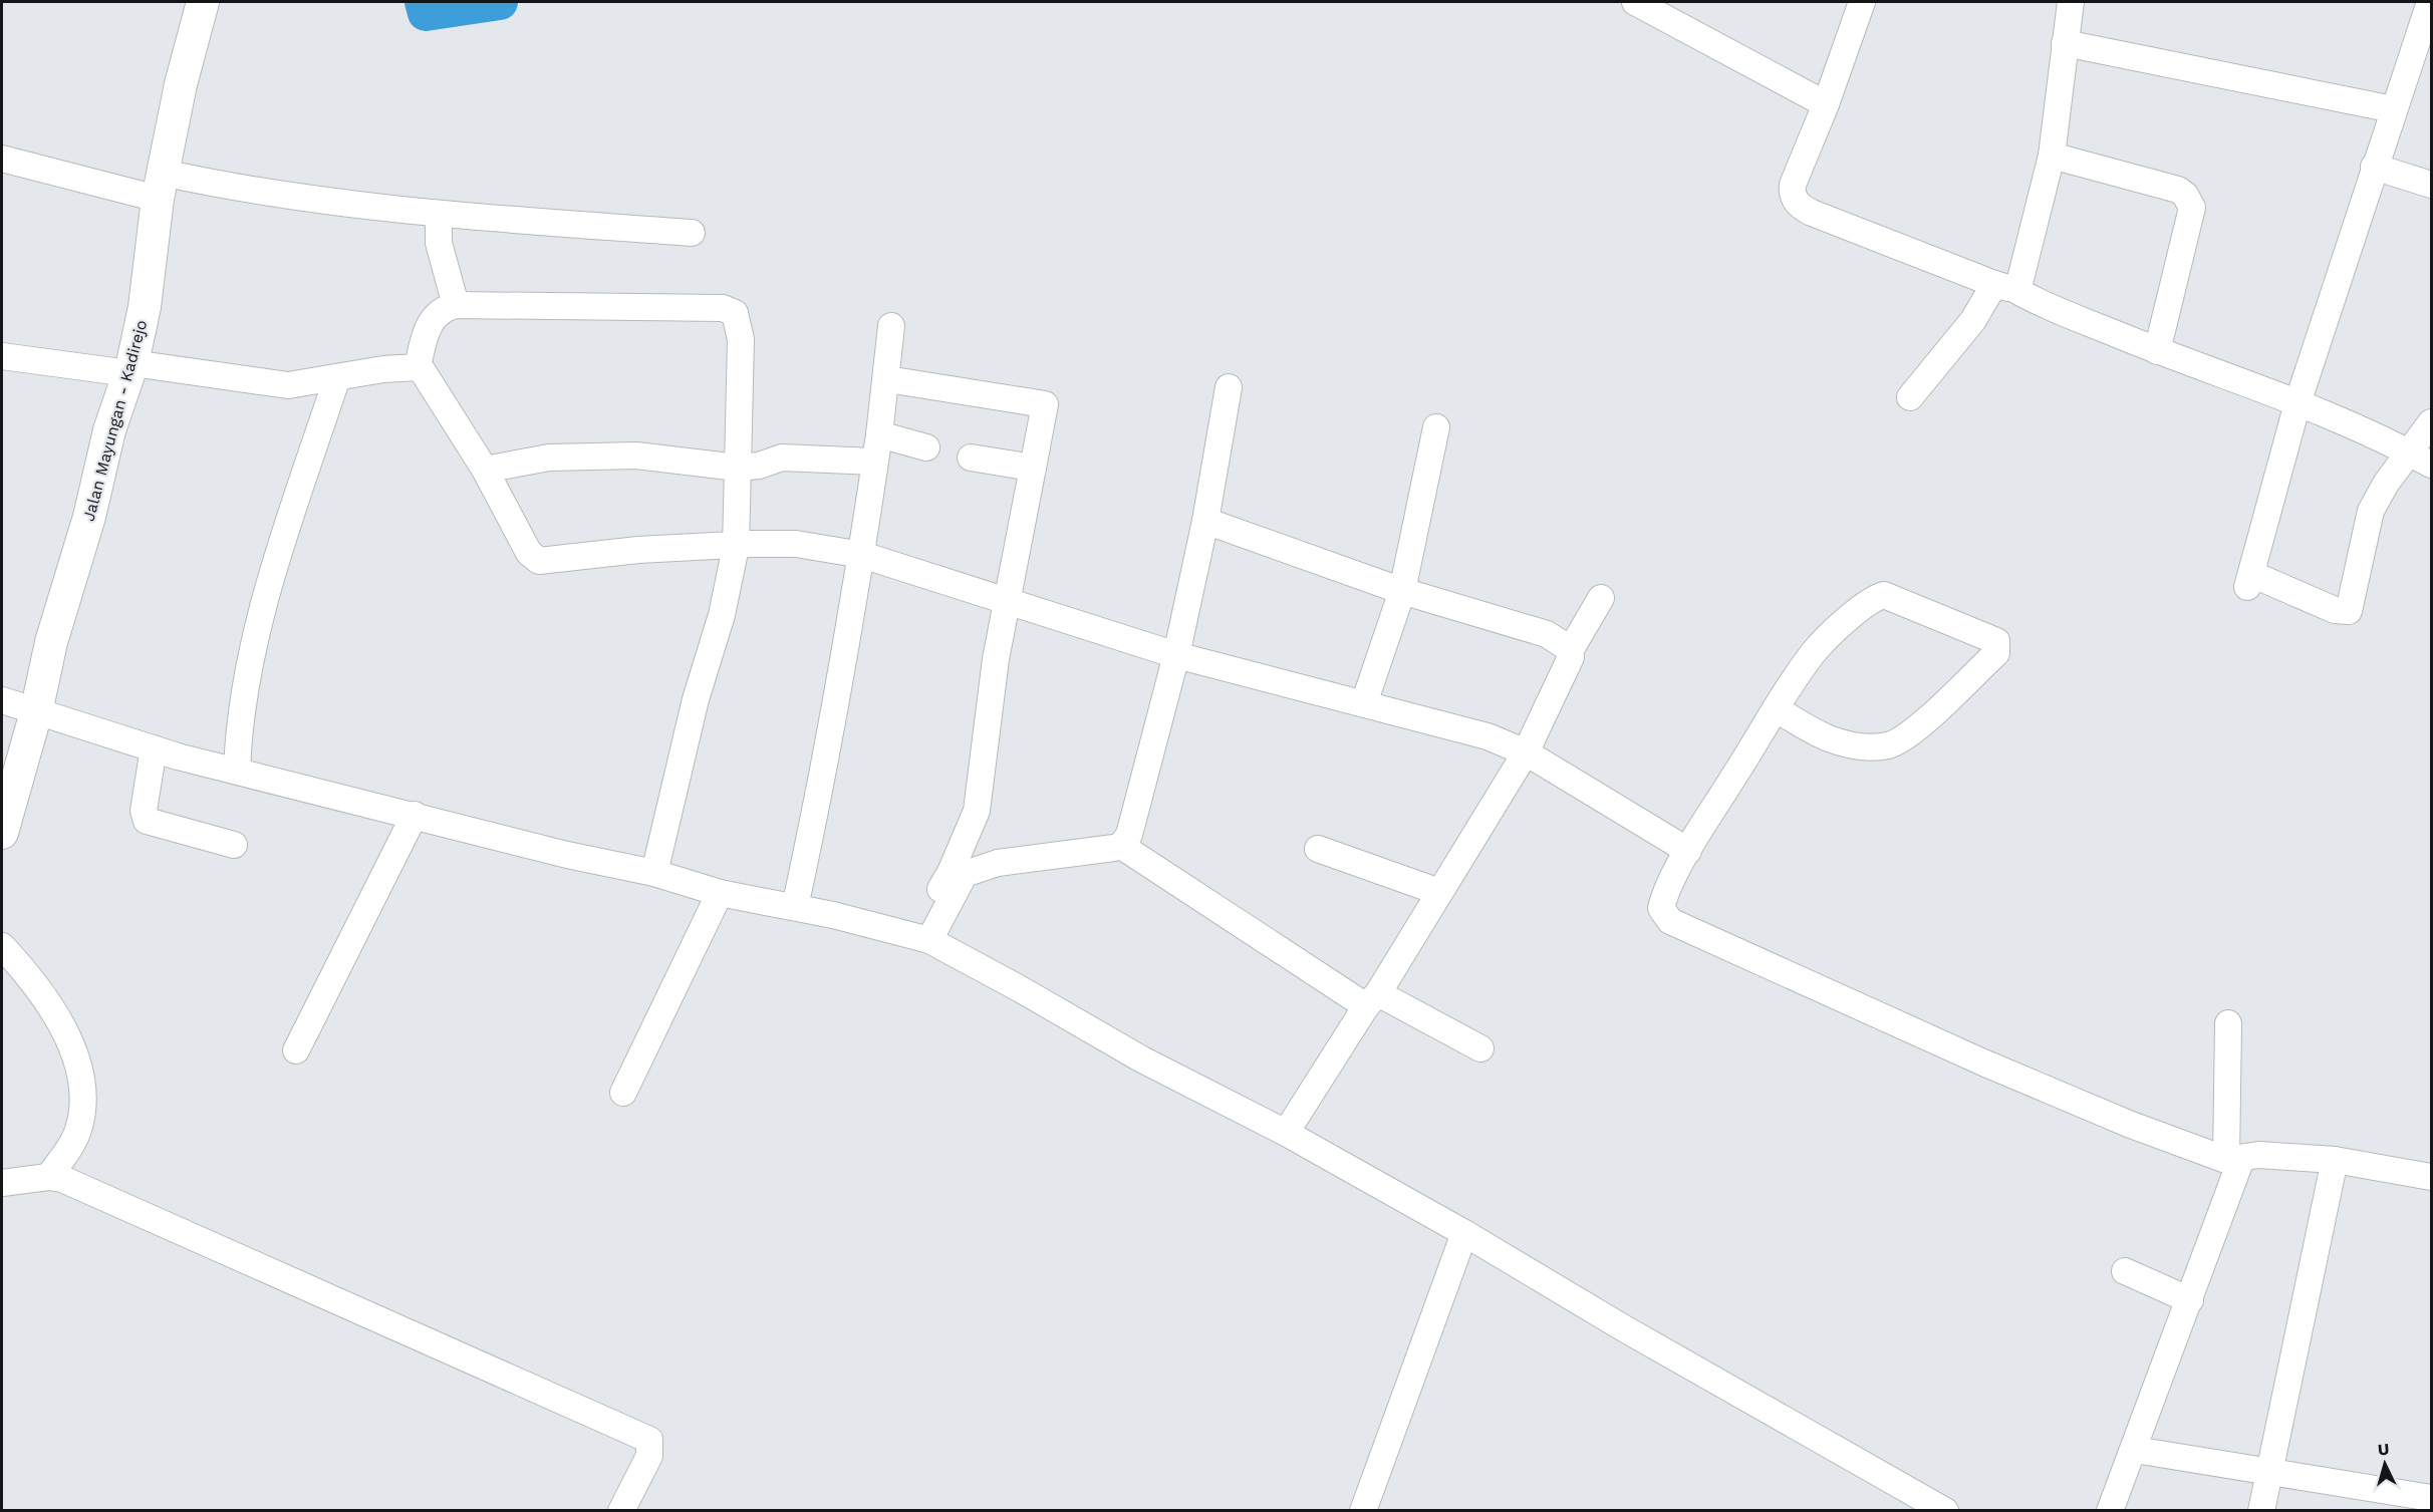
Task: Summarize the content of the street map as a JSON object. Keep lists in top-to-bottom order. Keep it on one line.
{"streets":{"main road":["Jalan Mayungan - Kadirejo"]},"north":"top"}
